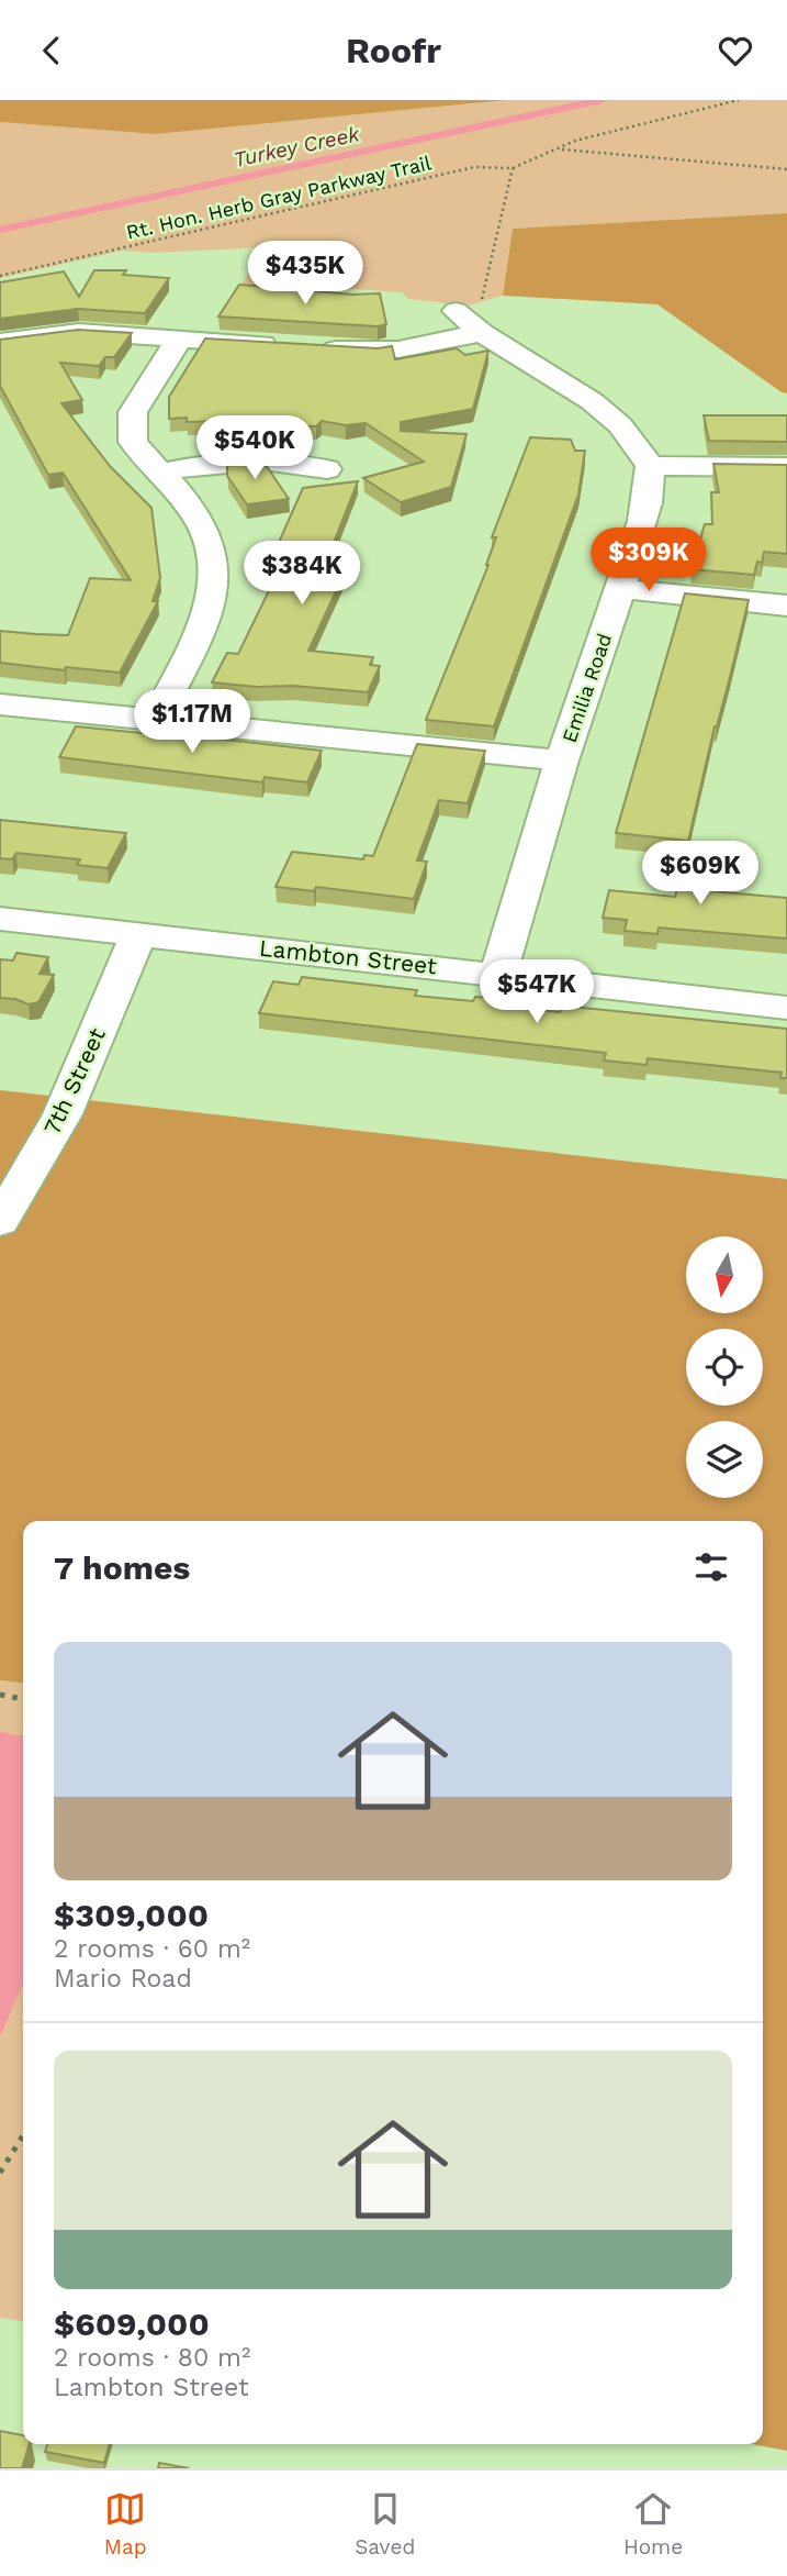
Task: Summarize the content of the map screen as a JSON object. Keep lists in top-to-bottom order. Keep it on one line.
{"streets":{"street":["Emilia Road","Lambton Street","7th Street"],"path":["Rt. Hon. Herb Gray Parkway Trail"]},"crossings":[["Emilia Road","Lambton Street"],["Lambton Street","7th Street"]],"water":["Turkey Creek"],"north":"bottom","page":{"header":"Roofr","price":["$435K","$540K","$309K","$384K","$1.17M","$609K","$547K"],"heading":"7 homes","list":[{"name":"$309,000","note":"2 rooms · 60 m² · Mario Road"},{"name":"$609,000","note":"2 rooms · 80 m² · Lambton Street"}],"tabs":["Map","Saved","Home"]}}
